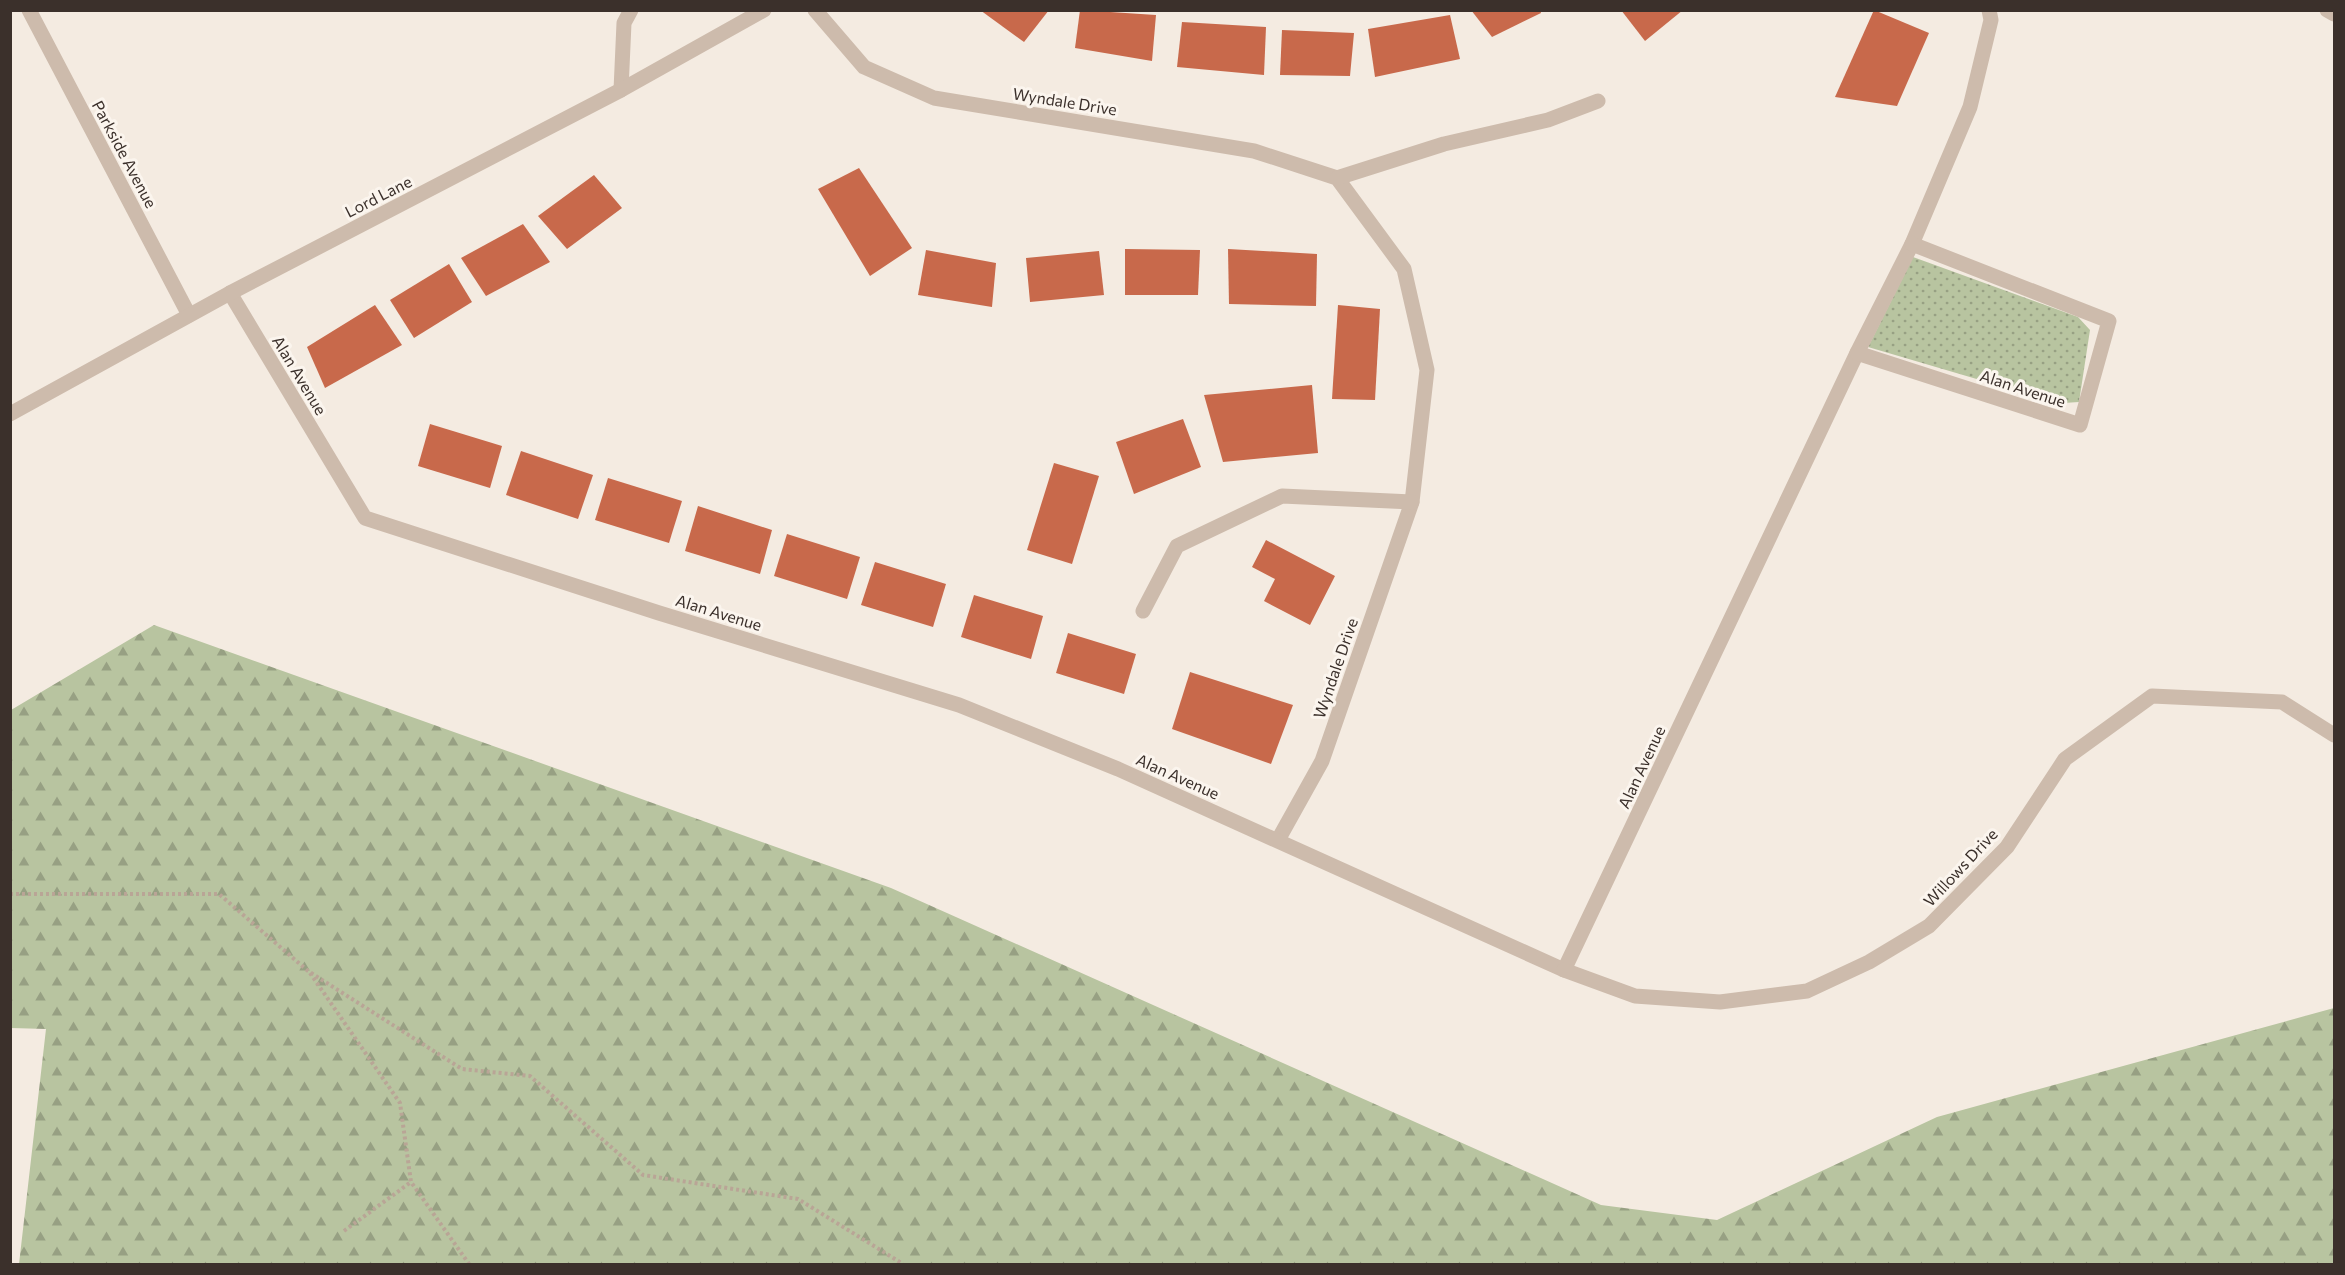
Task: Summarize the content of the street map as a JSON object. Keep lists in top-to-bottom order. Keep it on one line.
{"streets":{"street":["Wyndale Drive","Parkside Avenue","Lord Lane","Alan Avenue","Willows Drive"]},"crossings":[["Wyndale Drive","Alan Avenue"],["Parkside Avenue","Lord Lane"],["Lord Lane","Alan Avenue"],["Alan Avenue","Willows Drive"]]}
